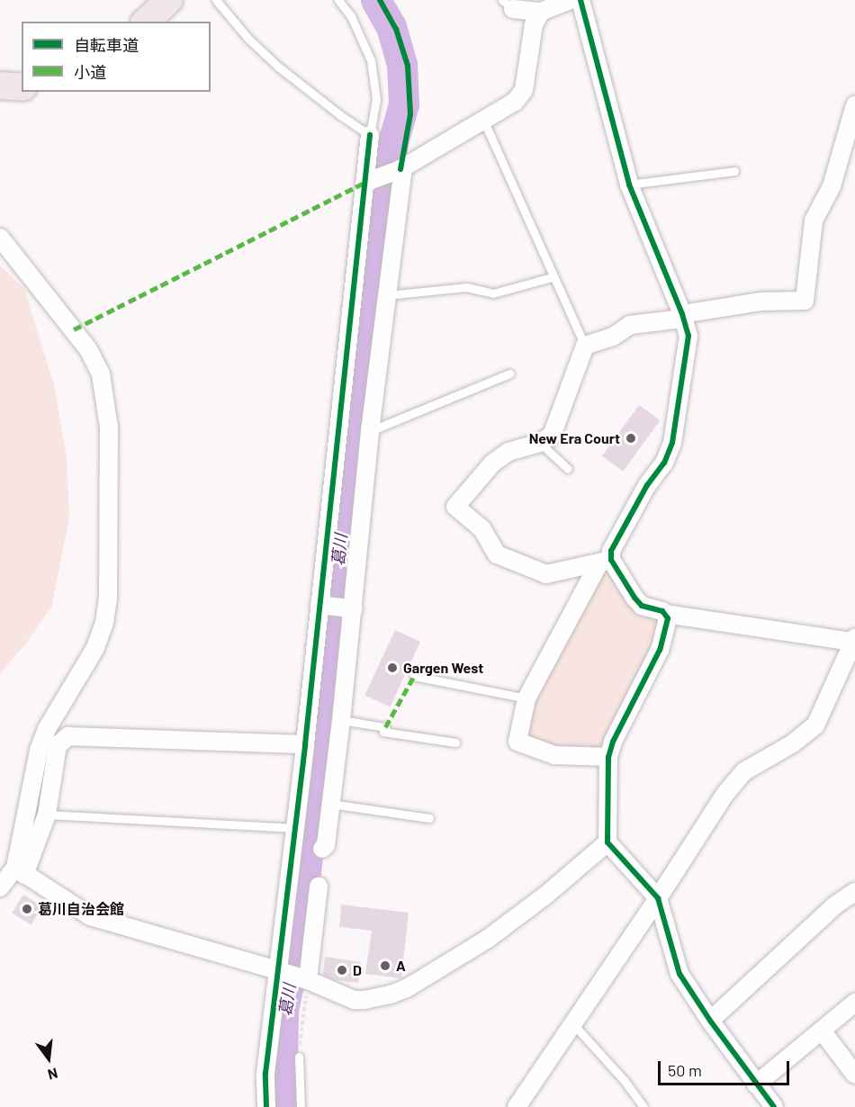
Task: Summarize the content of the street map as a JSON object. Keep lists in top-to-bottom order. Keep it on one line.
{"water":["葛川"],"places":["New Era Court","Gargen West","葛川自治会館","A","D"],"legend":["自転車道","小道"],"scale_bar":"50 m","north":"bottom"}
